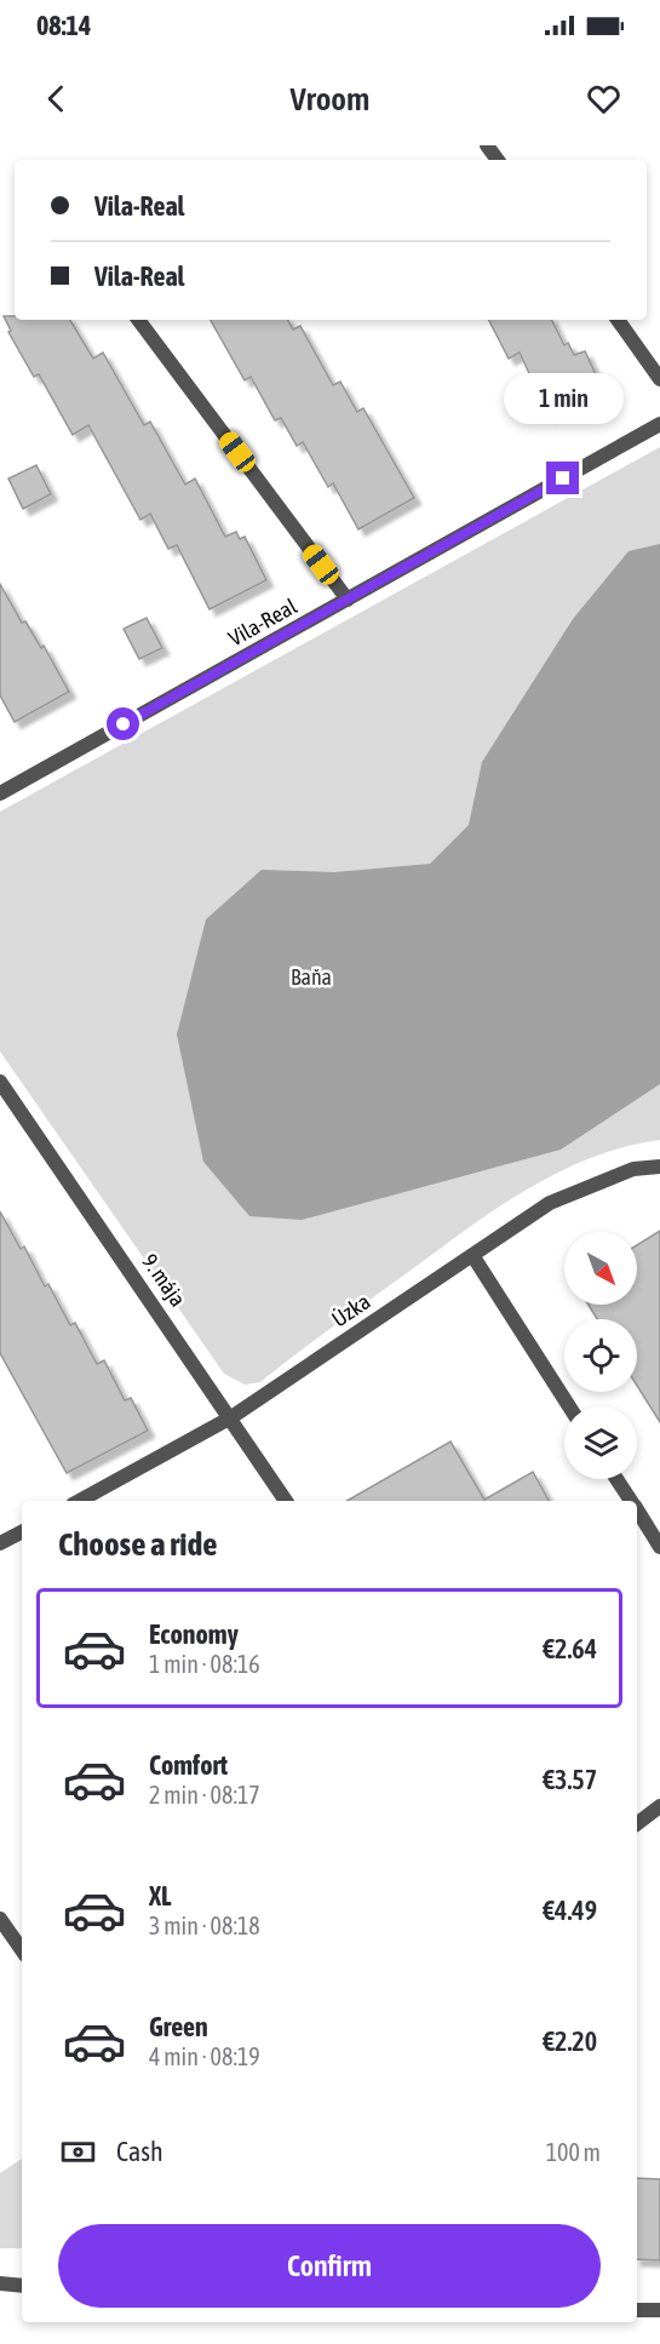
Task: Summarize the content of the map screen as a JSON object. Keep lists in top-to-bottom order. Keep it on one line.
{"streets":{"street":["Vila-Real","9. mája","Úzka"]},"crossings":[["9. mája","Úzka"]],"parks":["Baňa"],"north":"bottom right","page":{"status":"08:14","header":"Vroom","banner":["Vila-Real","Vila-Real"],"bubble":"1 min","heading":"Choose a ride","list":[{"name":"Economy","note":"1 min · 08:16","value":"€2.64"},{"name":"Comfort","note":"2 min · 08:17","value":"€3.57"},{"name":"XL","note":"3 min · 08:18","value":"€4.49"},{"name":"Green","note":"4 min · 08:19","value":"€2.20"}],"pay":["Cash","100 m"],"buttons":"Confirm"}}
